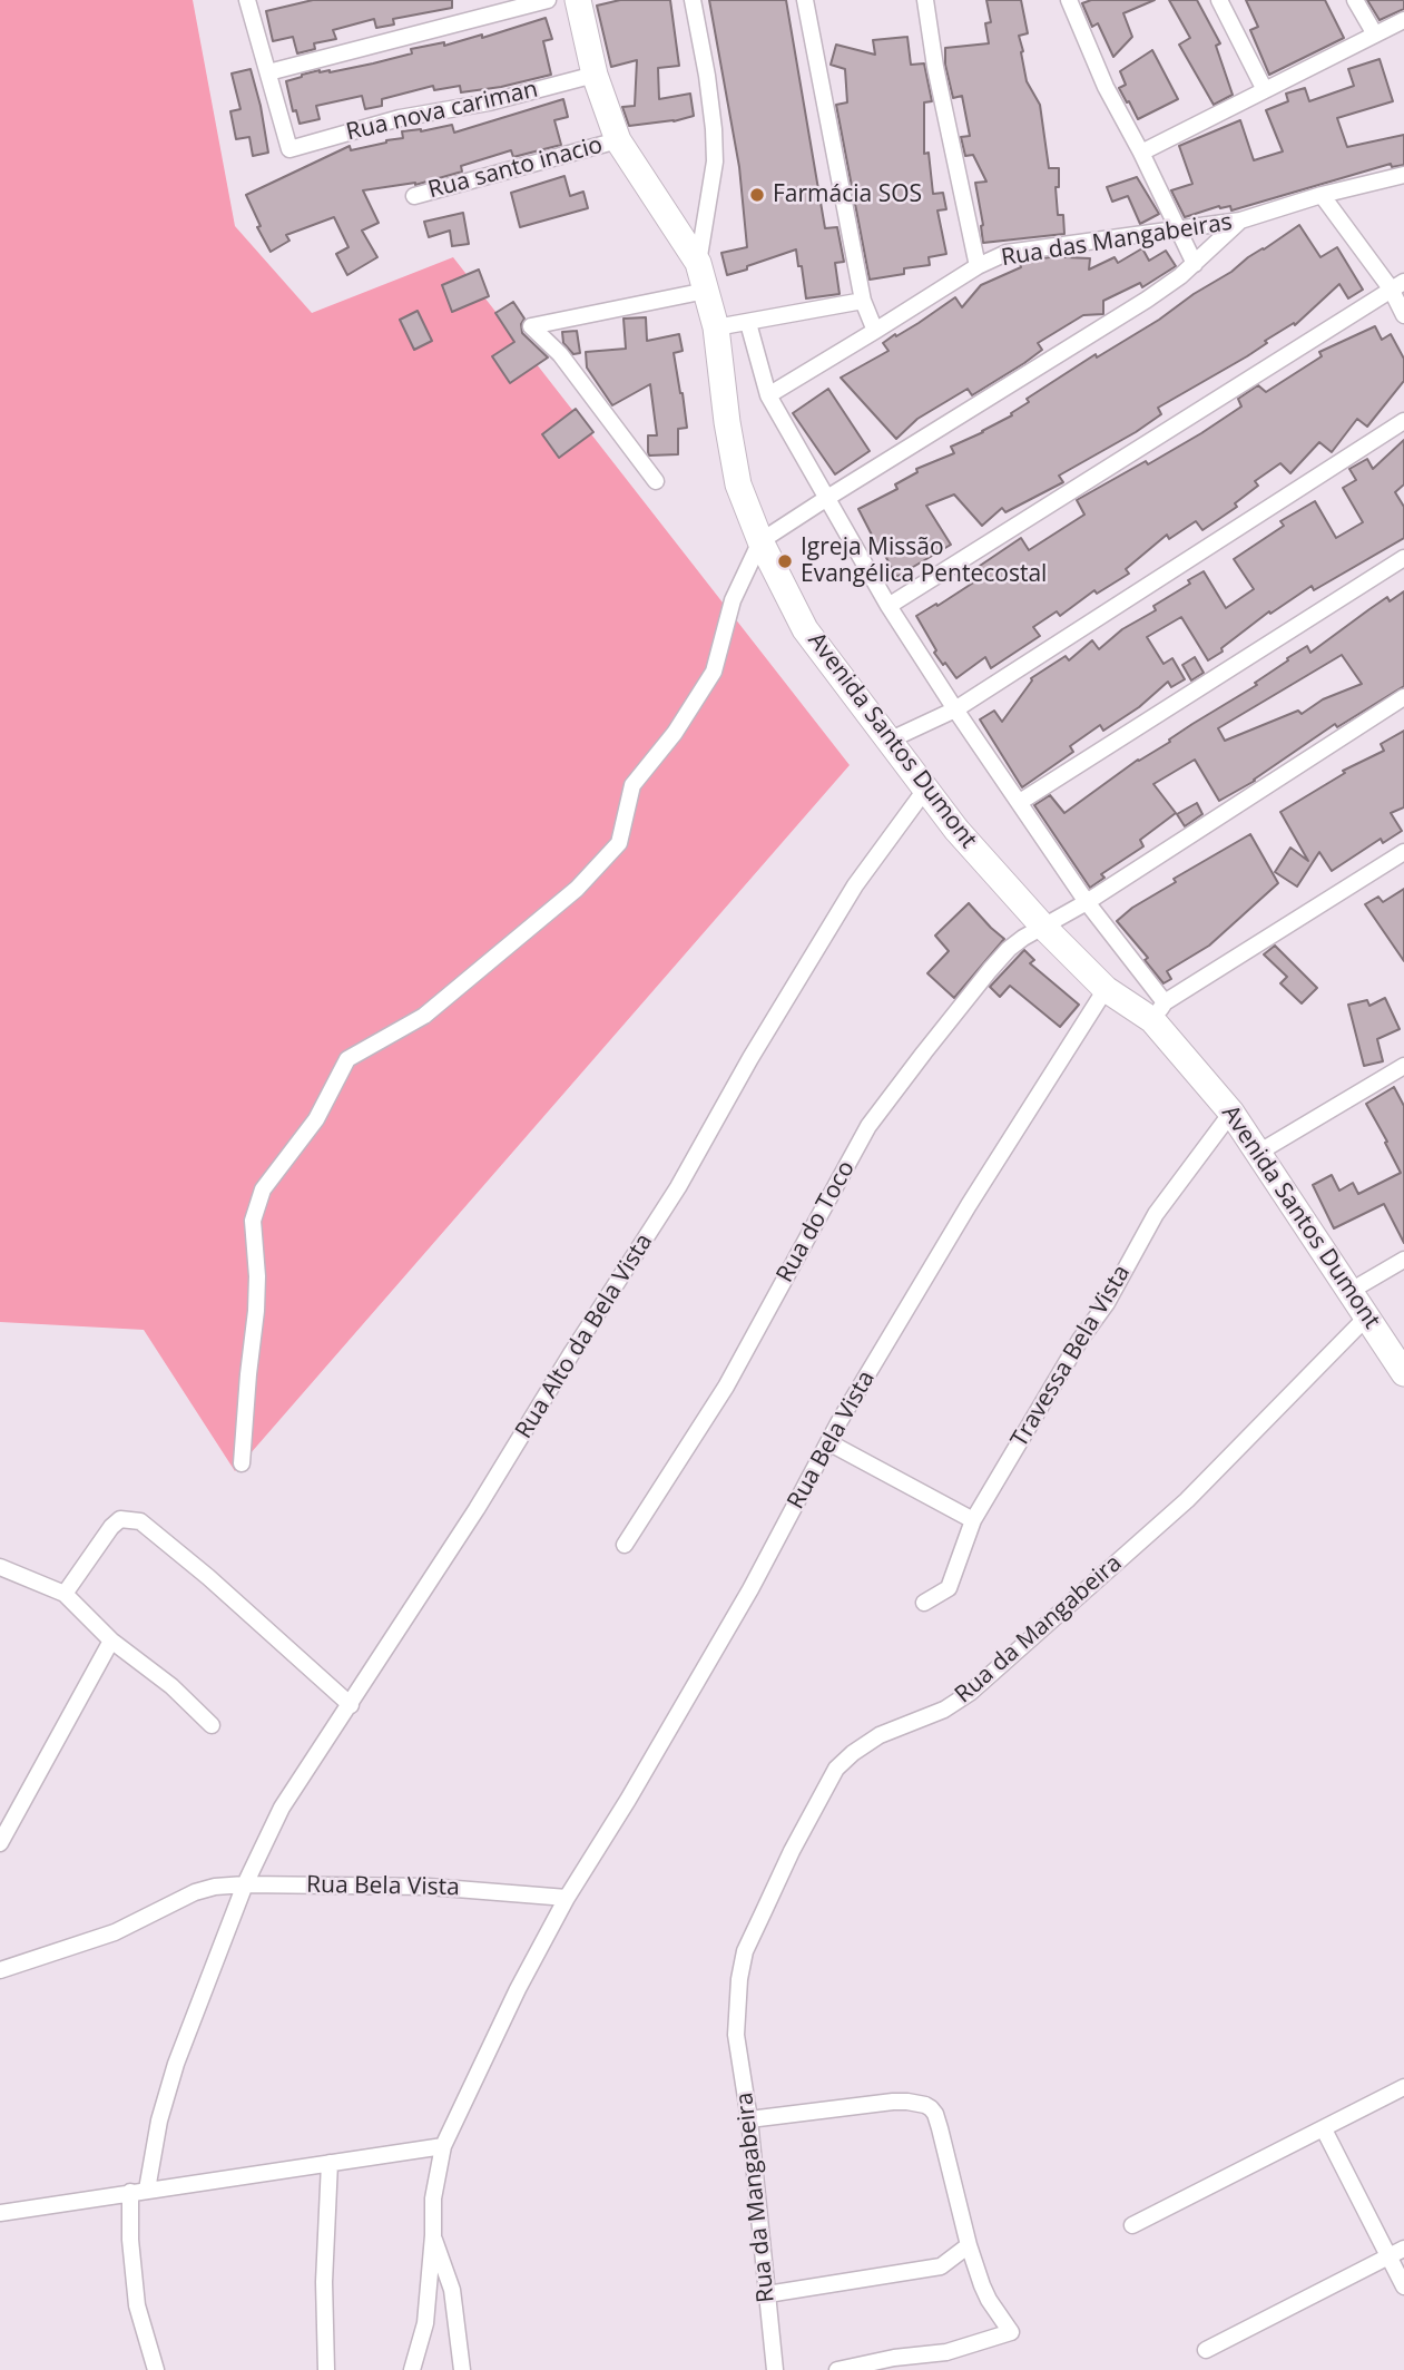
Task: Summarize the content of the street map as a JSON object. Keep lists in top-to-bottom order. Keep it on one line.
{"streets":{"main road":["Avenida Santos Dumont"],"street":["Rua nova cariman","Rua santo inacio","Rua das Mangabeiras","Rua do Toco","Rua Alto da Bela Vista","Travessa Bela Vista","Rua Bela Vista","Rua da Mangabeira"]},"crossings":[["Rua nova cariman","Avenida Santos Dumont"],["Rua santo inacio","Avenida Santos Dumont"],["Avenida Santos Dumont","Rua do Toco"],["Avenida Santos Dumont","Rua Alto da Bela Vista"],["Avenida Santos Dumont","Travessa Bela Vista"],["Avenida Santos Dumont","Rua Bela Vista"],["Avenida Santos Dumont","Rua da Mangabeira"],["Rua Alto da Bela Vista","Rua Bela Vista"]],"places":["Farmácia SOS","Igreja Missão Evangélica Pentecostal"]}
